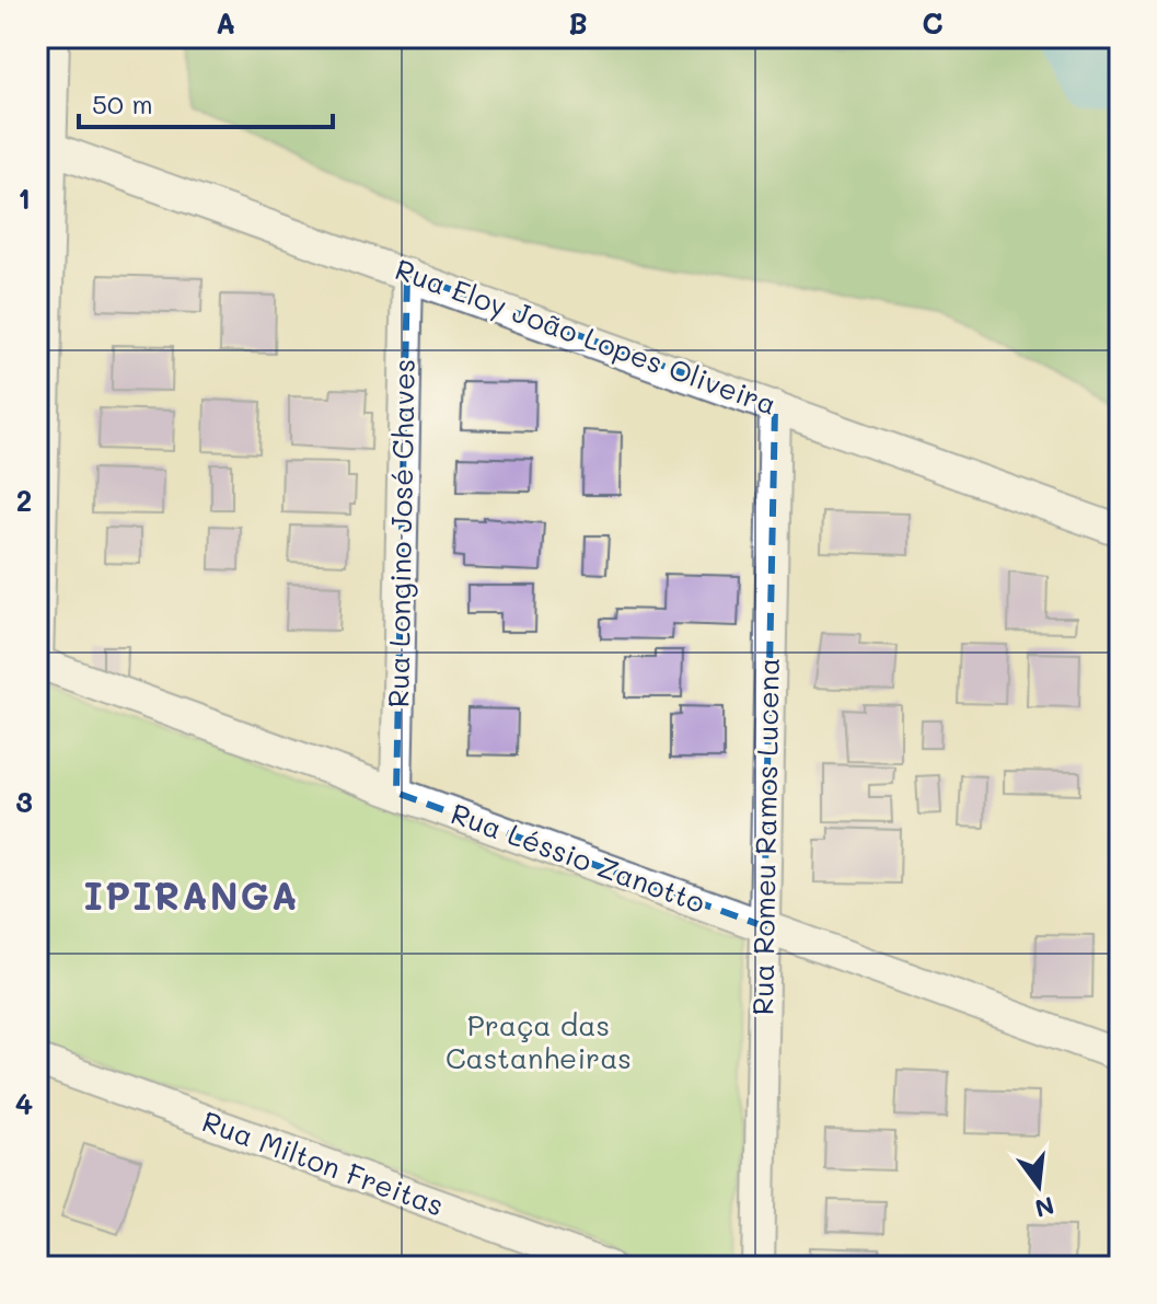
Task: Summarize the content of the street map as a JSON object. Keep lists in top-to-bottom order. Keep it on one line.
{"streets":{"street":["Rua Eloy João Lopes Oliveira","Rua Longino José Chaves","Rua Romeu Ramos Lucena","Rua Léssio Zanotto","Rua Milton Freitas"]},"crossings":[["Rua Eloy João Lopes Oliveira","Rua Longino José Chaves"],["Rua Eloy João Lopes Oliveira","Rua Romeu Ramos Lucena"],["Rua Longino José Chaves","Rua Léssio Zanotto"],["Rua Romeu Ramos Lucena","Rua Léssio Zanotto"]],"districts":["IPIRANGA"],"parks":["Praça das Castanheiras"],"scale_bar":"50 m","north":"bottom","grid":{"columns":["A","B","C"],"rows":["1","2","3","4"]}}
